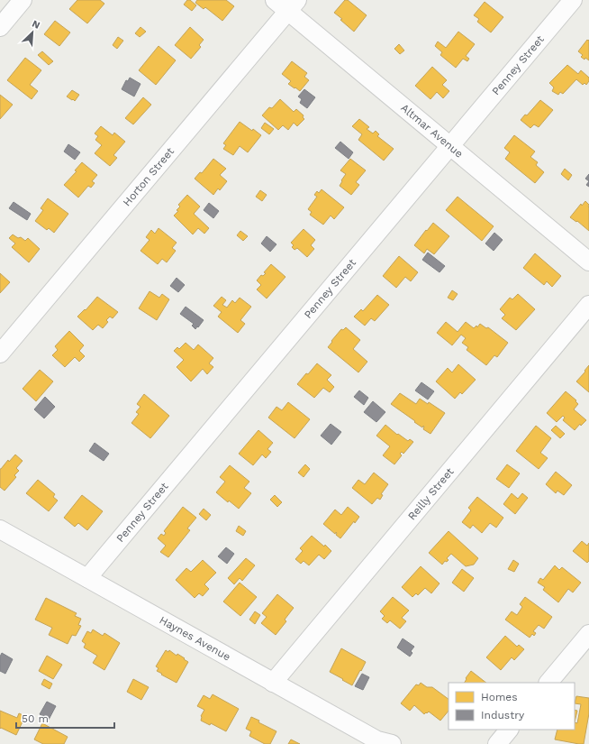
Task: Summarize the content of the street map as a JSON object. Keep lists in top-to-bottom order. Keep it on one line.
{"streets":{"street":["Penney Street","Altmar Avenue","Horton Street","Reilly Street","Haynes Avenue"]},"crossings":[["Penney Street","Altmar Avenue"],["Penney Street","Haynes Avenue"],["Altmar Avenue","Horton Street"],["Reilly Street","Haynes Avenue"]],"legend":["Homes","Industry"],"scale_bar":"50 m","north":"top right"}
